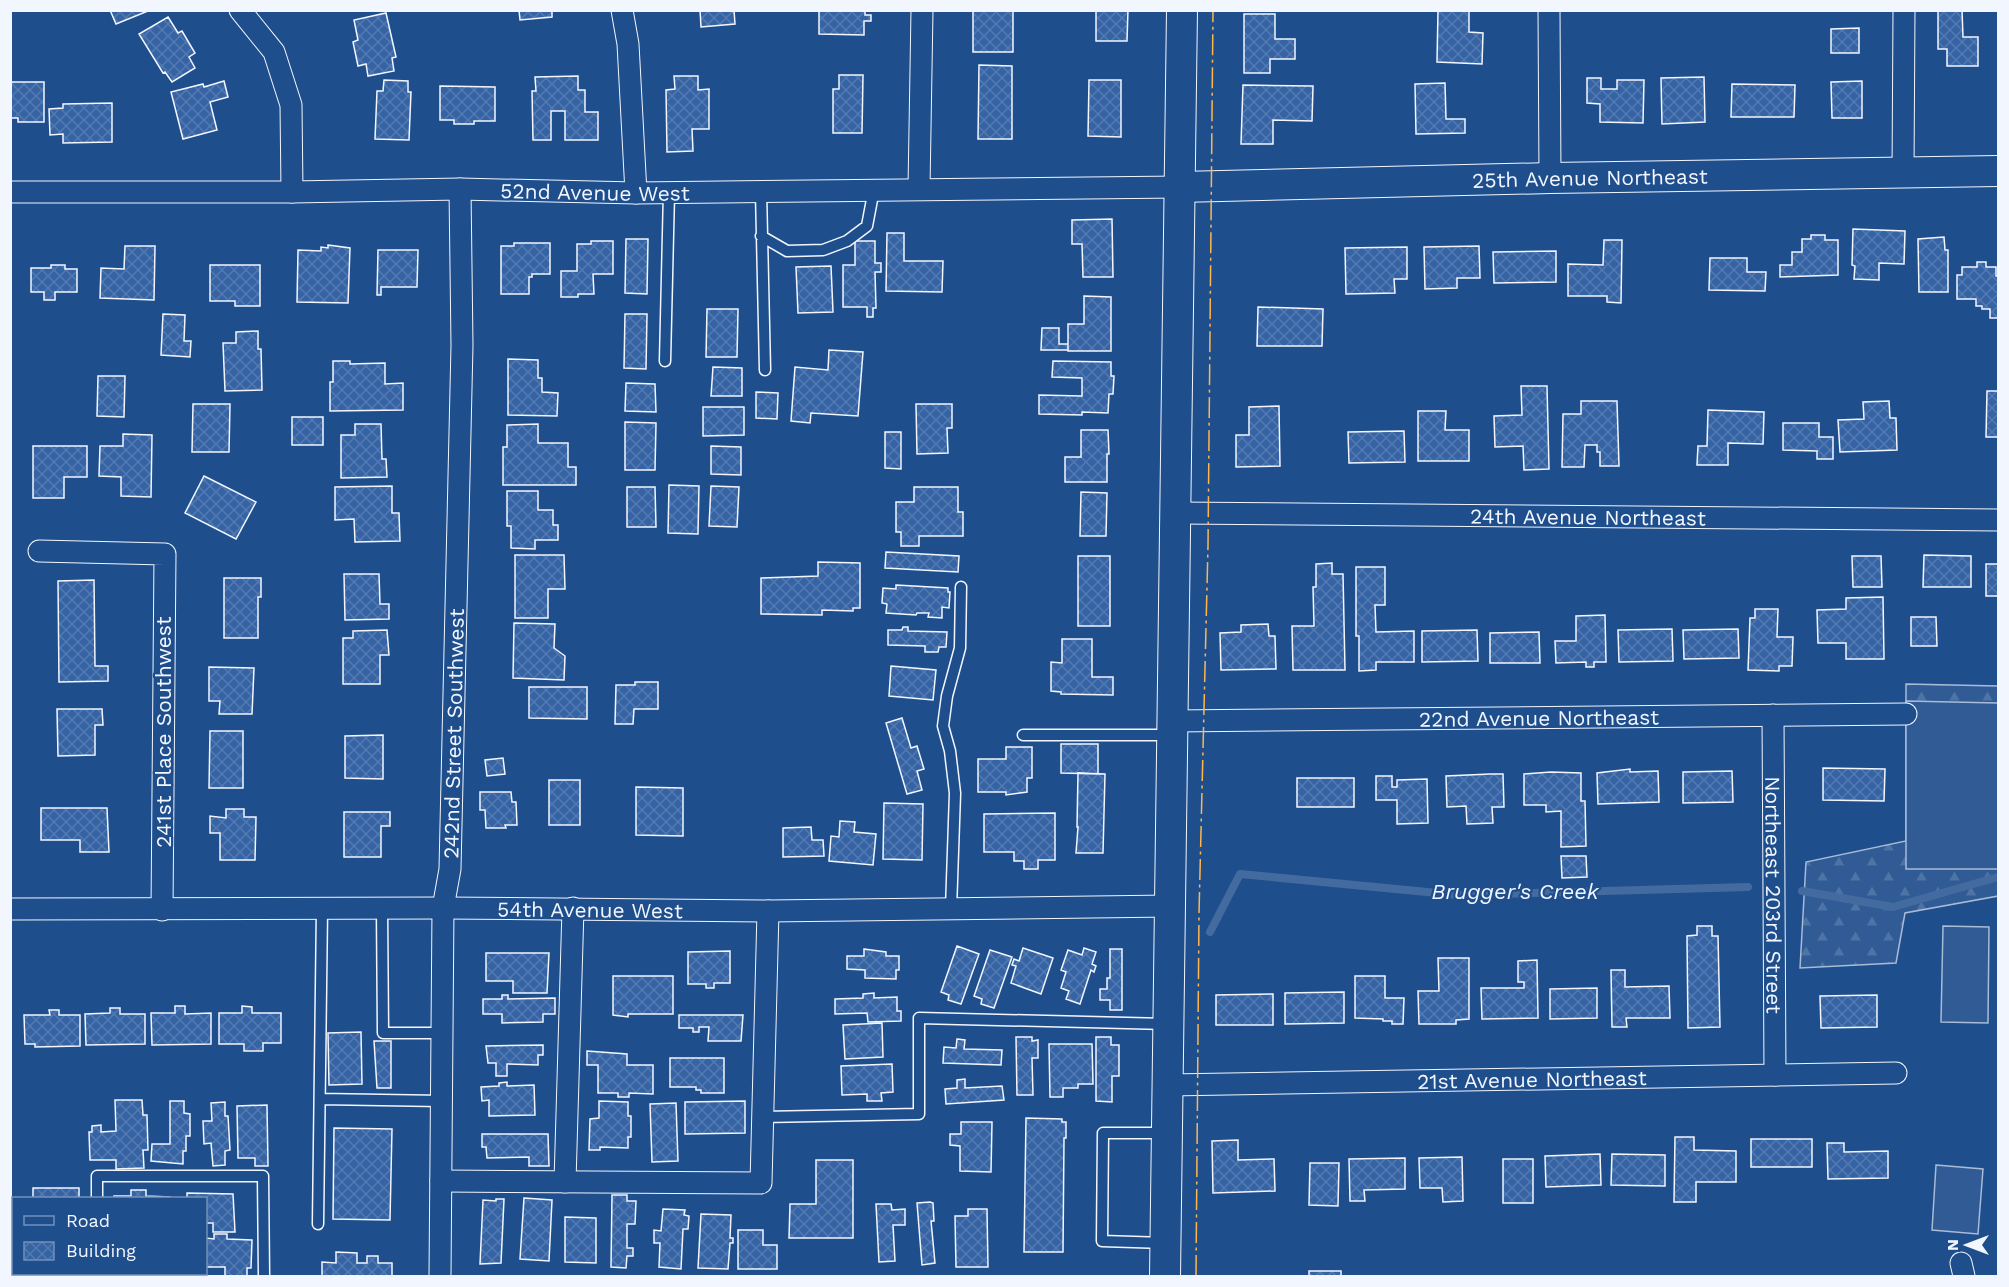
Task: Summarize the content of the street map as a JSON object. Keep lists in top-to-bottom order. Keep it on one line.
{"streets":{"main road":["25th Avenue Northeast"],"street":["52nd Avenue West","24th Avenue Northeast","22nd Avenue Northeast","241st Place Southwest","242nd Street Southwest","Northeast 203rd Street","54th Avenue West","21st Avenue Northeast"]},"crossings":[["25th Avenue Northeast","52nd Avenue West"],["52nd Avenue West","242nd Street Southwest"],["22nd Avenue Northeast","Northeast 203rd Street"],["241st Place Southwest","54th Avenue West"],["242nd Street Southwest","54th Avenue West"],["Northeast 203rd Street","21st Avenue Northeast"]],"water":["Brugger's Creek"],"legend":["Road","Building"],"north":"left"}
